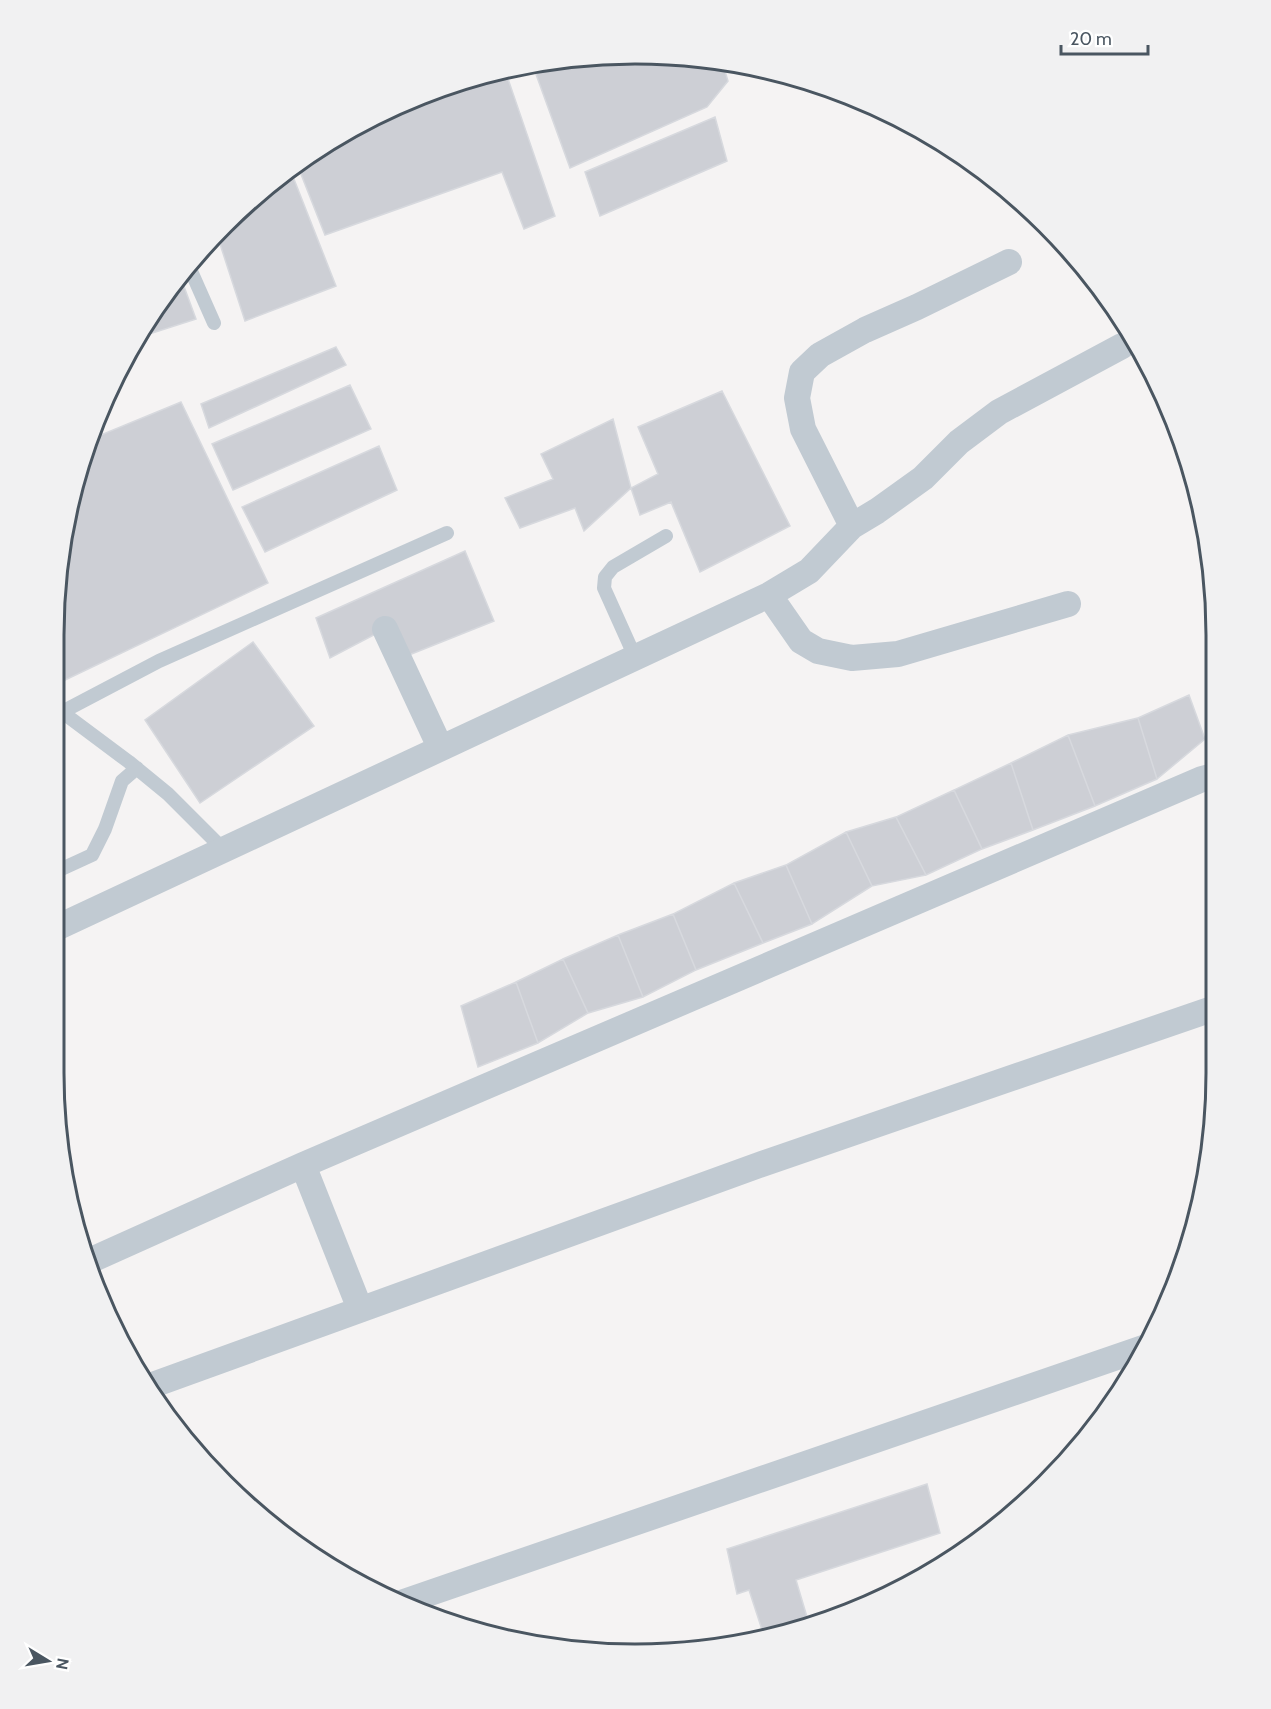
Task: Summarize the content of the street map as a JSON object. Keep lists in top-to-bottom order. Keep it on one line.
{"scale_bar":"20 m","north":"right"}
